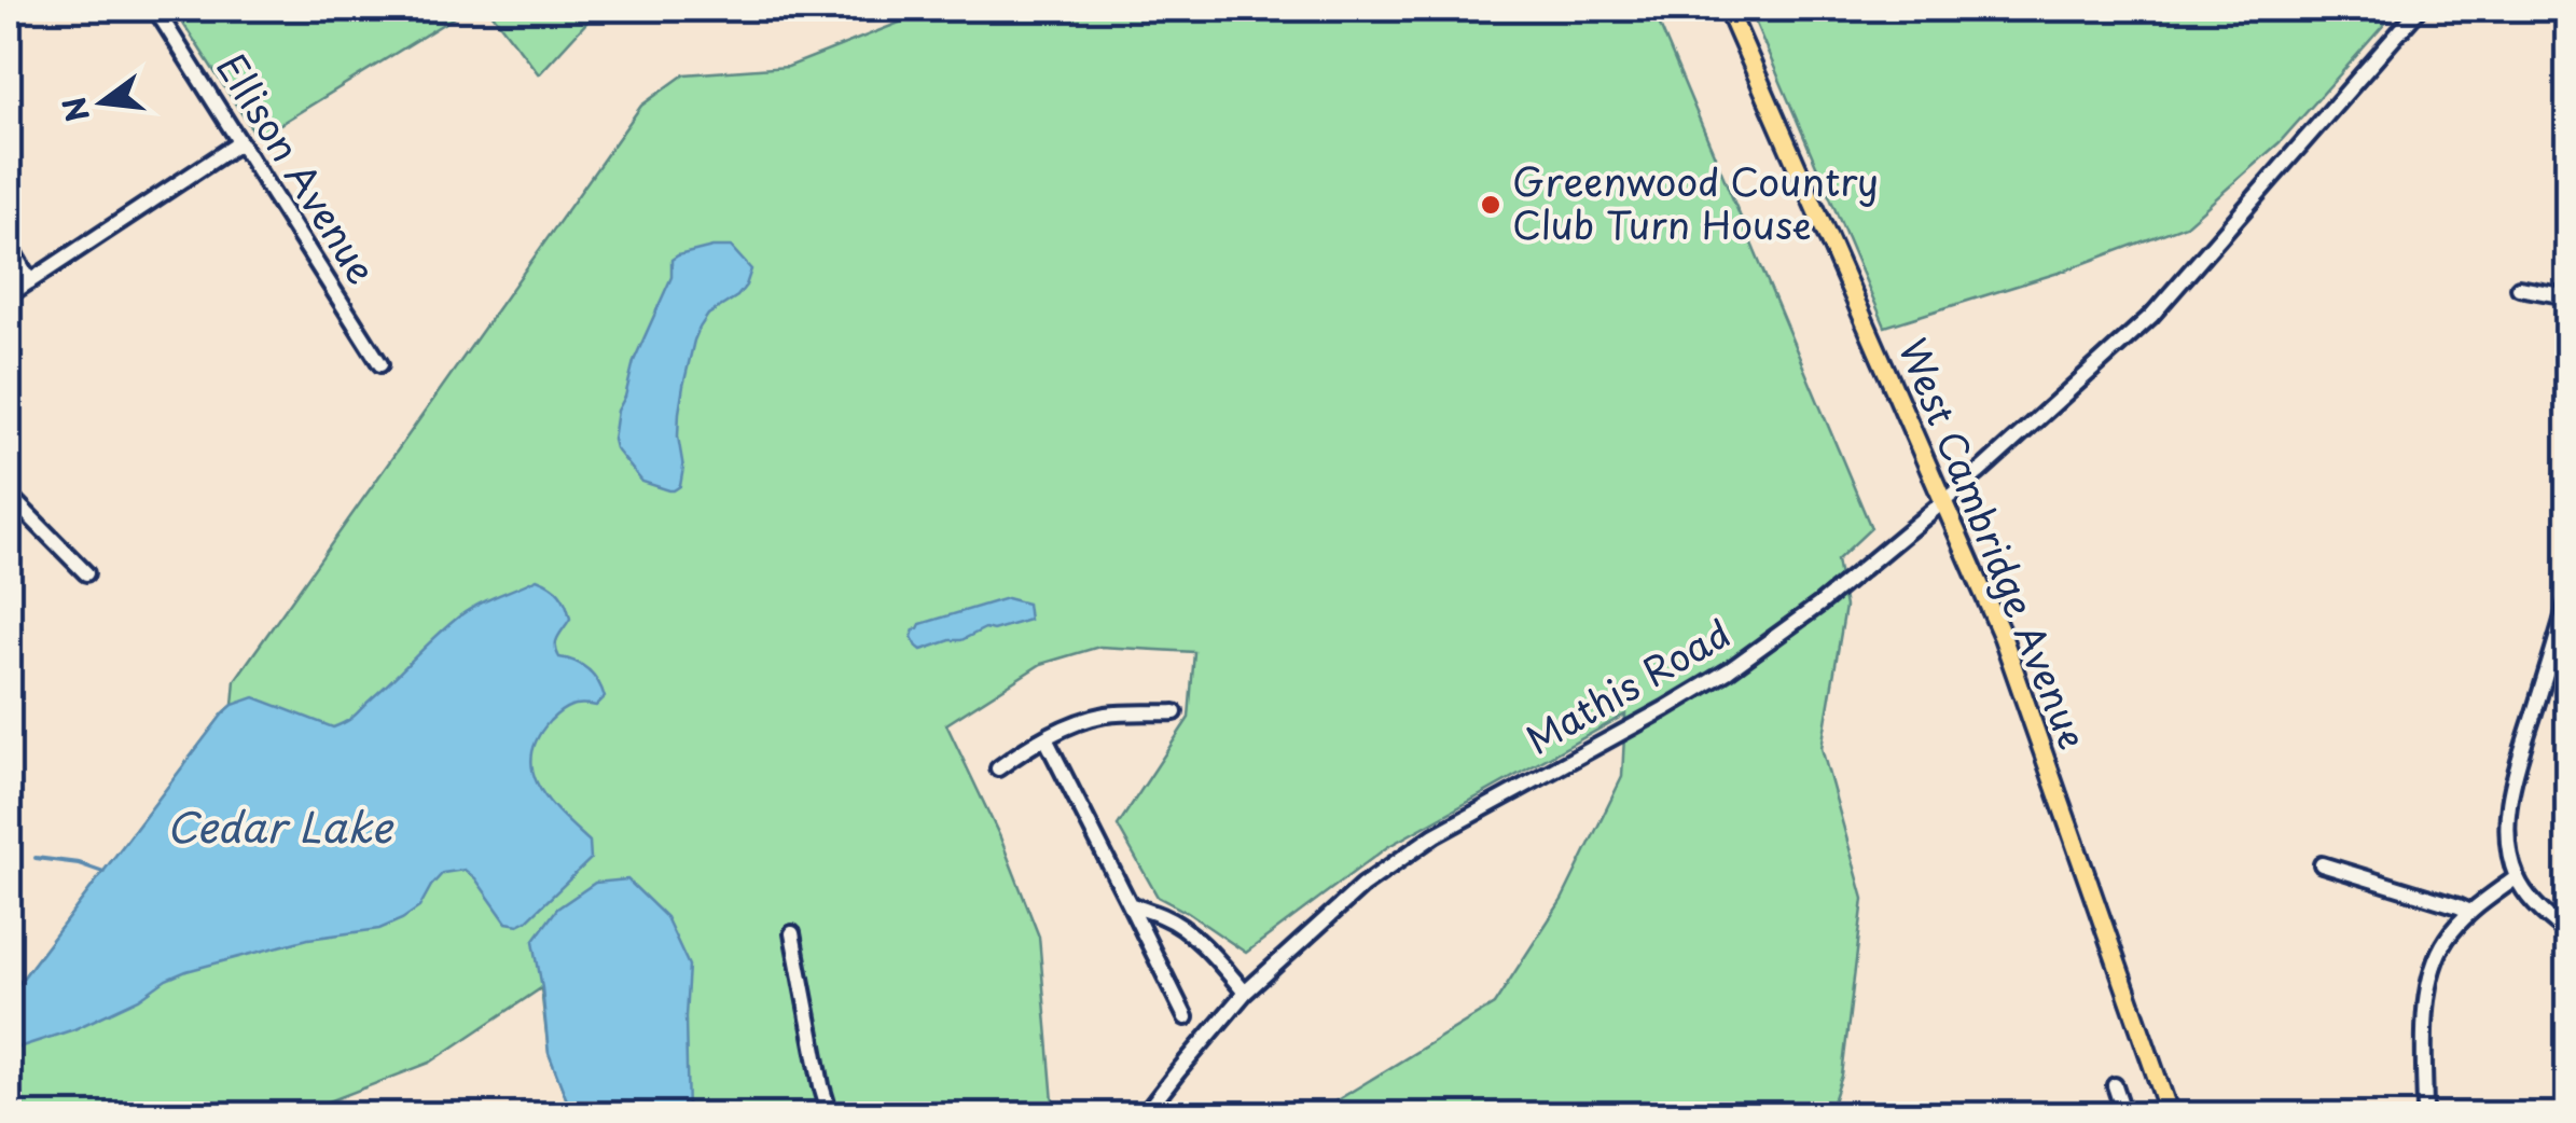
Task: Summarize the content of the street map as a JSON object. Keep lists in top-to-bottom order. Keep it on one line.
{"streets":{"main road":["West Cambridge Avenue"],"street":["Ellison Avenue","Mathis Road"]},"crossings":[["West Cambridge Avenue","Mathis Road"]],"water":["Cedar Lake"],"places":["Greenwood Country Club Turn House"],"north":"left"}
